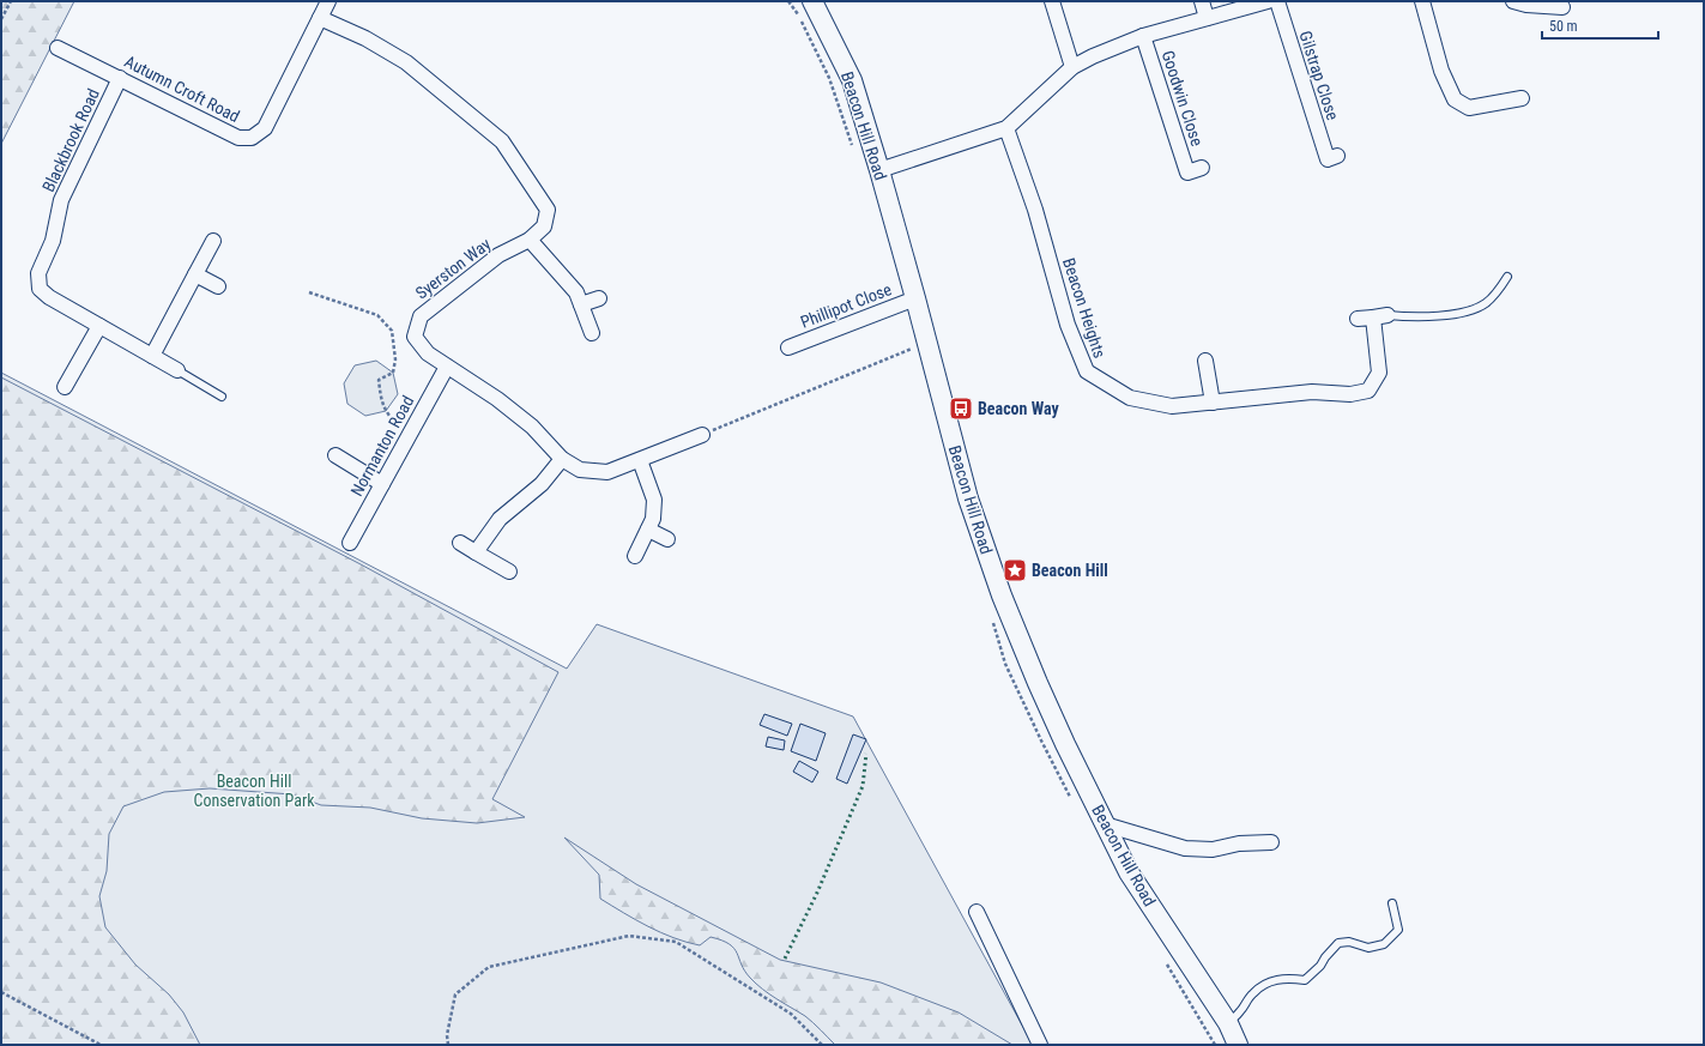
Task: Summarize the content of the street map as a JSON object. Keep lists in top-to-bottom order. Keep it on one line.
{"streets":{"street":["Gilstrap Close","Autumn Croft Road","Goodwin Close","Beacon Hill Road","Blackbrook Road","Syerston Way","Phillipot Close","Beacon Heights","Normanton Road"]},"crossings":[["Autumn Croft Road","Blackbrook Road"],["Autumn Croft Road","Syerston Way"],["Beacon Hill Road","Phillipot Close"],["Syerston Way","Normanton Road"]],"parks":["Beacon Hill Conservation Park"],"places":{"bus stop":["Beacon Way"],"place":["Beacon Hill"]},"scale_bar":"50 m"}
